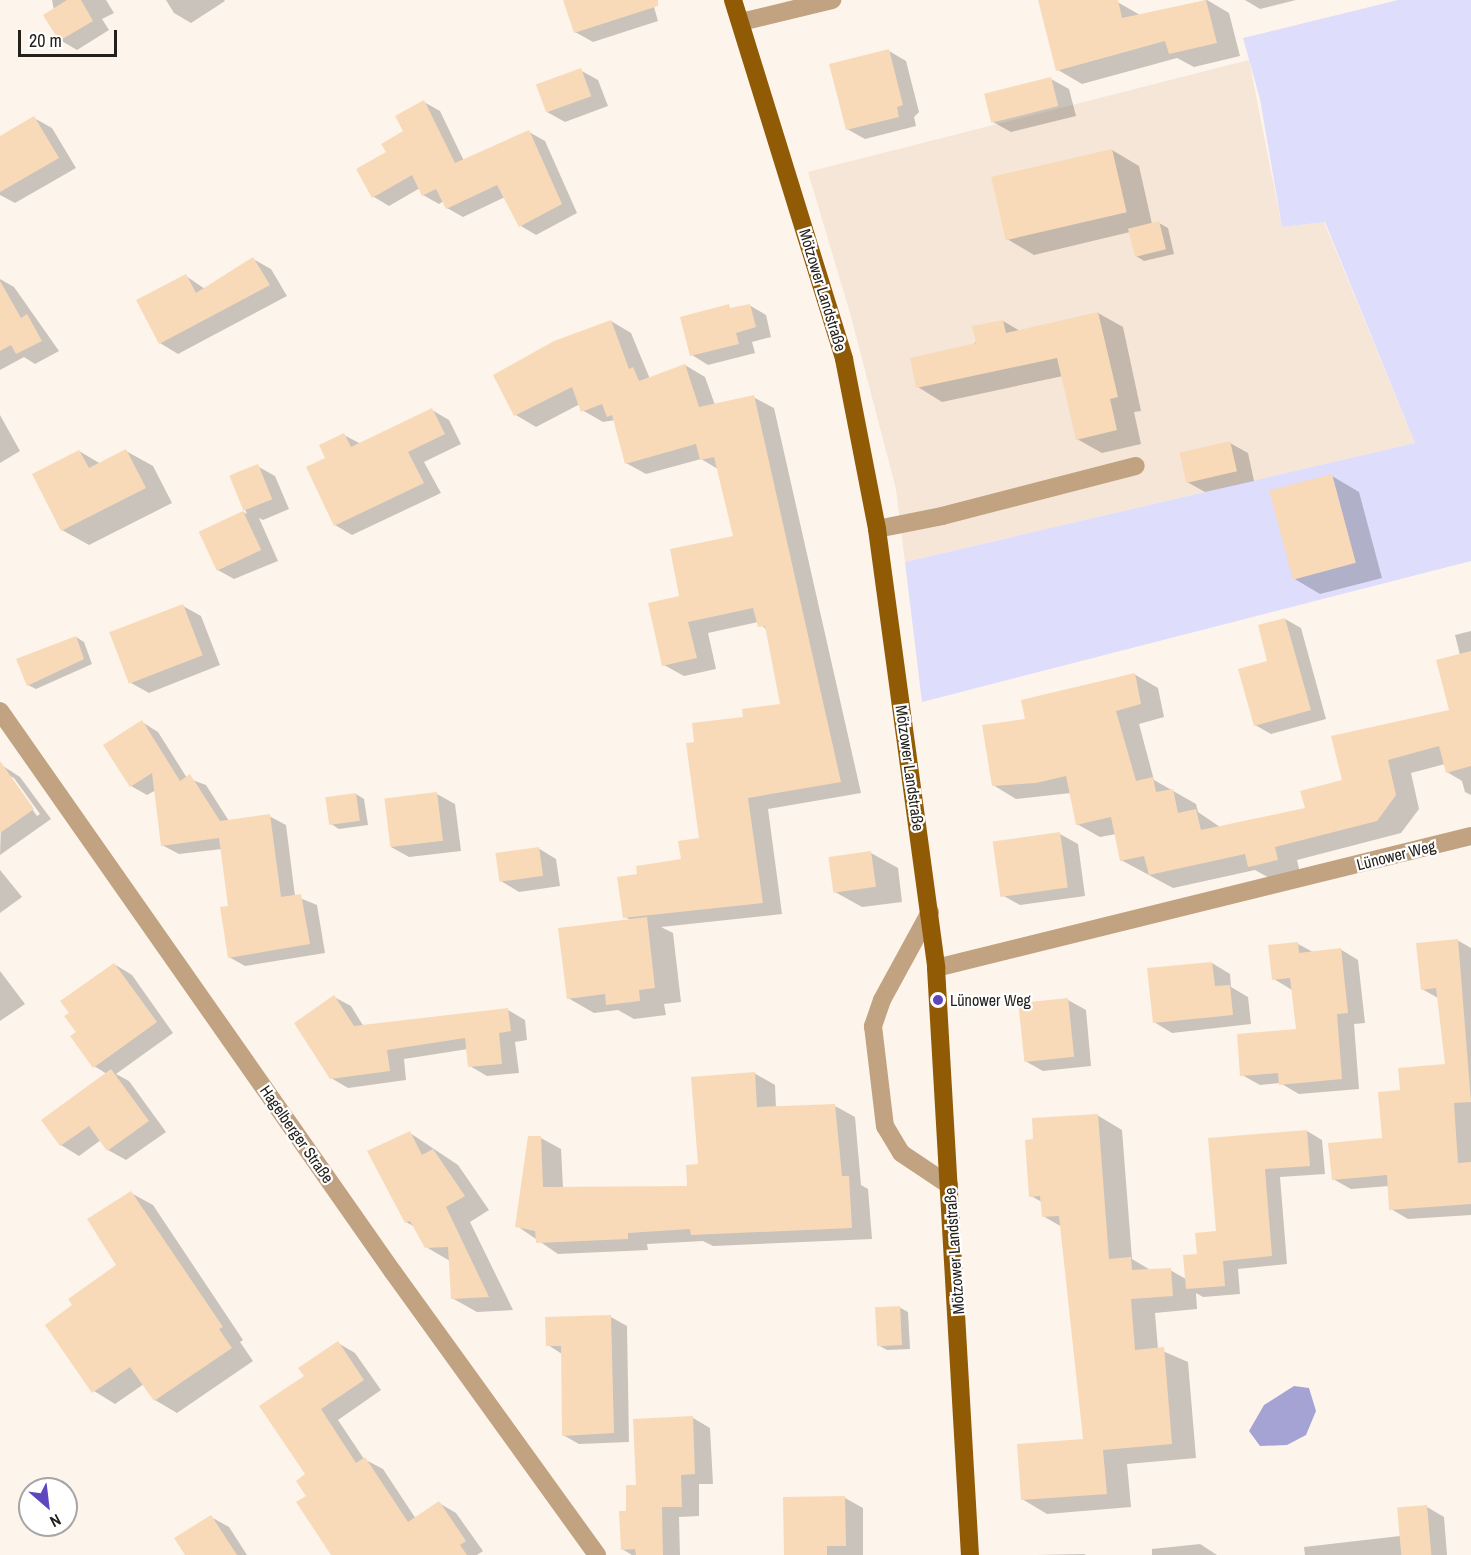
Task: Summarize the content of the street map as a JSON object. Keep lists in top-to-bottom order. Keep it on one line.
{"streets":{"main road":["Mötzower Landstraße"],"street":["Lünower Weg","Hagelberger Straße"]},"crossings":[["Mötzower Landstraße","Lünower Weg"]],"places":["Lünower Weg"],"scale_bar":"20 m","north":"bottom right"}
